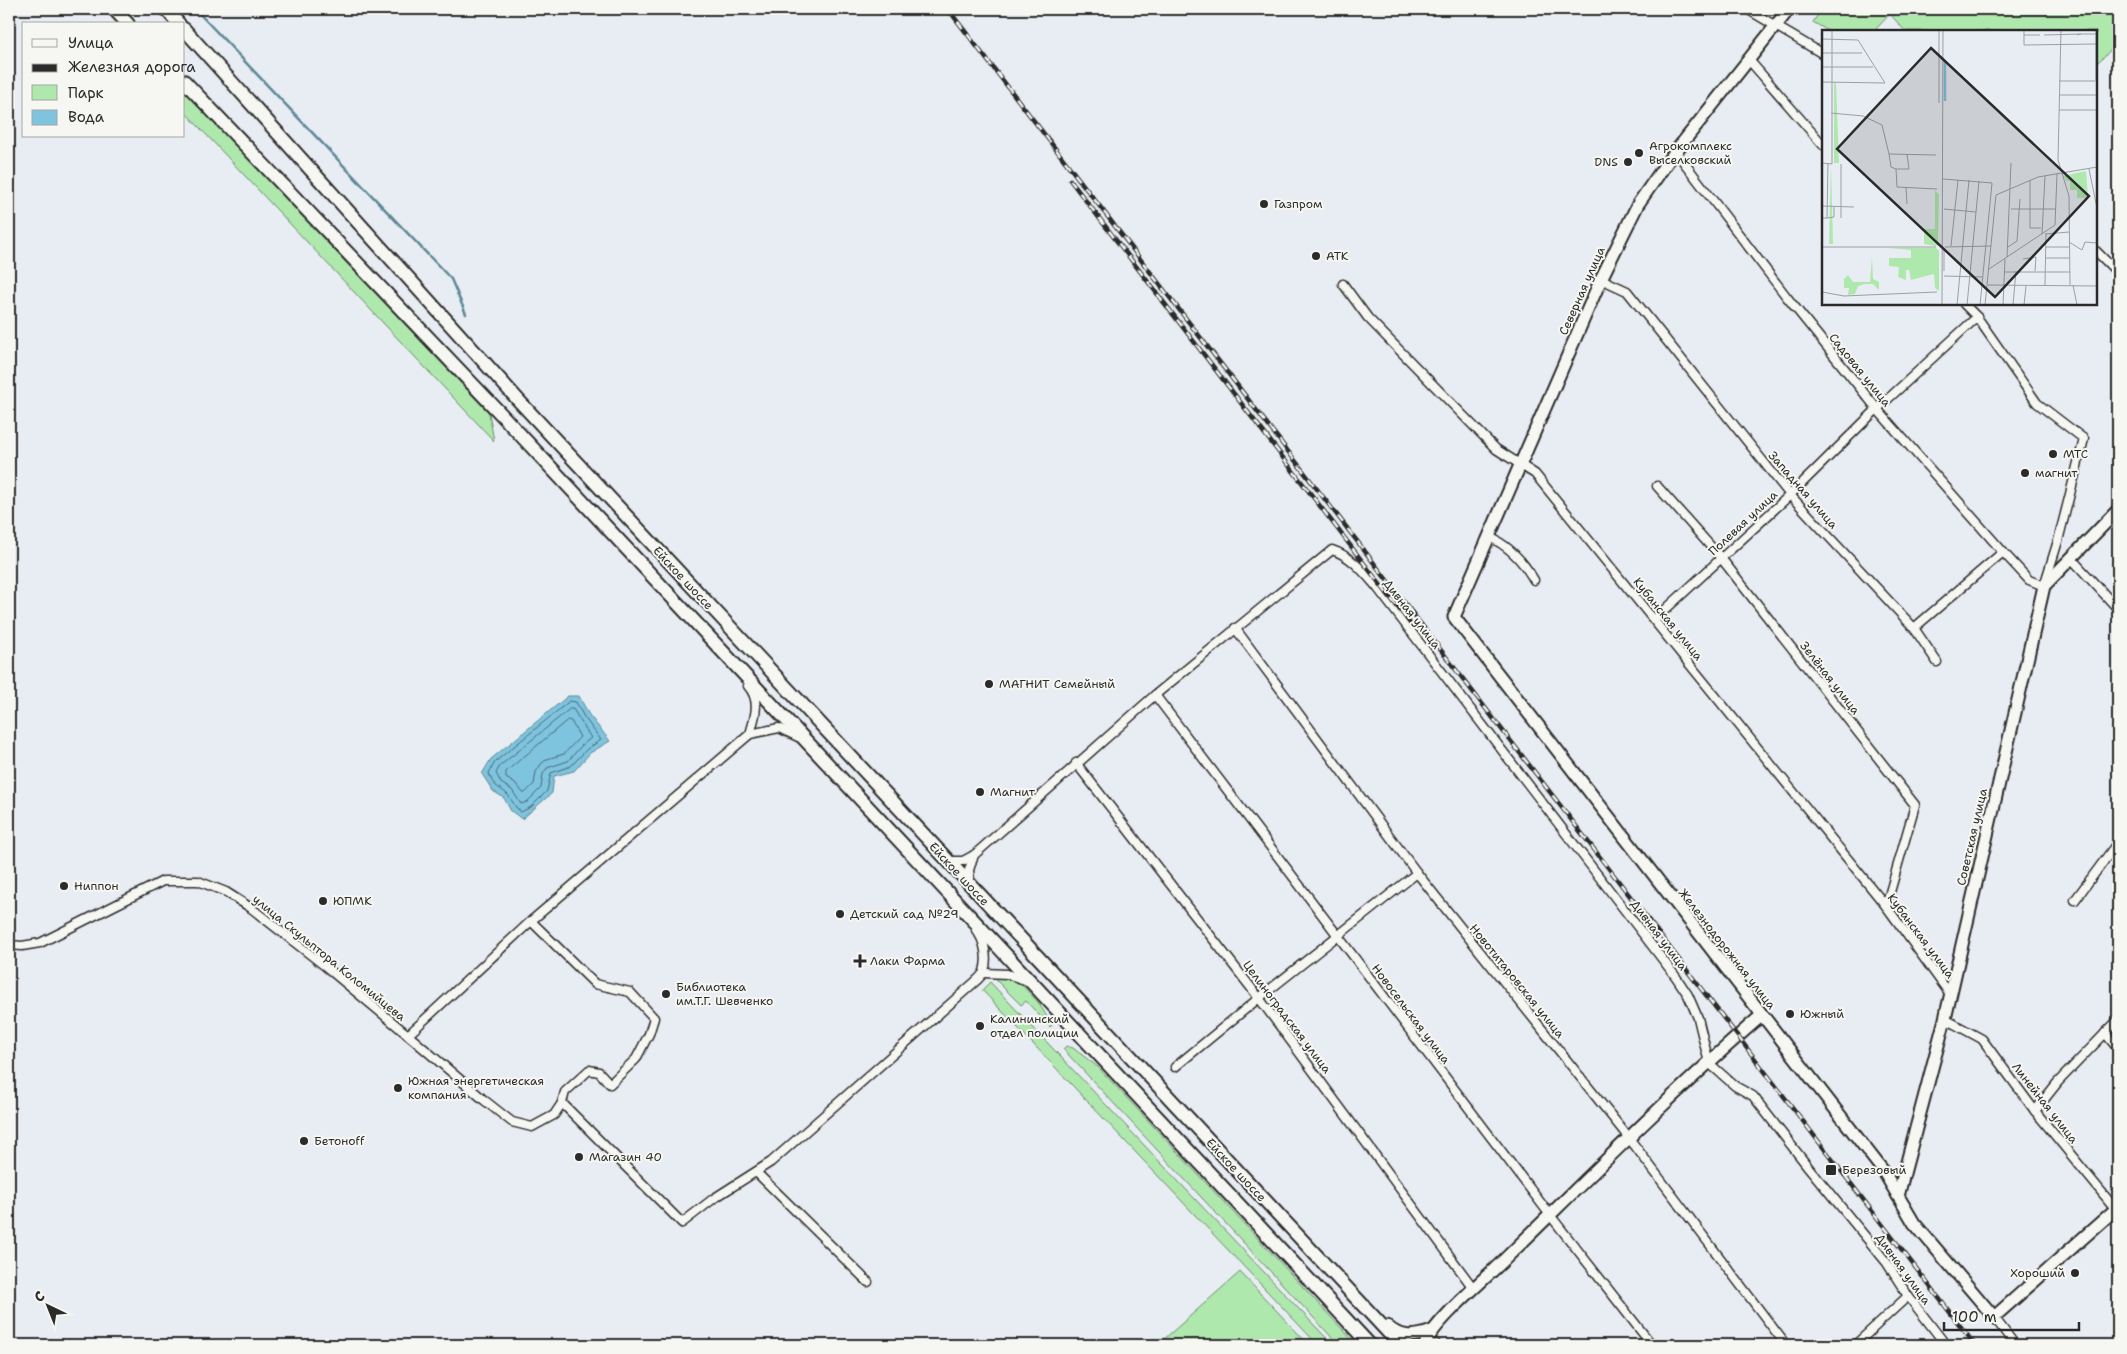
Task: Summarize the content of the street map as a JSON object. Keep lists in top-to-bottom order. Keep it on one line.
{"streets":{"main road":["Ейское шоссе"],"street":["Северная улица","Садовая улица","Западная улица","Полевая улица","Дивная улица","Кубанская улица","Зелёная улица","Советская улица","Железнодорожная улица","улица Скульптора Коломийцева","Новотитаровская улица","Новосельская улица","Целиноградская улица","Линейная улица"]},"crossings":[["Северная улица","Садовая улица"],["Северная улица","Западная улица"],["Северная улица","Кубанская улица"],["Северная улица","Железнодорожная улица"],["Садовая улица","Полевая улица"],["Садовая улица","Советская улица"],["Западная улица","Полевая улица"],["Полевая улица","Кубанская улица"],["Полевая улица","Зелёная улица"],["Дивная улица","Новотитаровская улица"],["Кубанская улица","Зелёная улица"],["Кубанская улица","Советская улица"],["Советская улица","Железнодорожная улица"],["Советская улица","Линейная улица"]],"places":{"other":["Агрокомплекс Выселковский","DNS","Газпром","АТК","МТС","магнит","МАГНИТ Семейный","Магнит","Ниппон","ЮПМК","Детский сад №29","Библиотека им.Т.Г. Шевченко","Южный","Калининский отдел полиции","Южная энергетическая компания","Бетонoff","Магазин 40","Хороший"],"health":["Лаки Фарма"],"transit":["Березовый"]},"legend":["Улица","Железная дорога","Парк","Вода"],"scale_bar":"100 m","north":"top left"}
